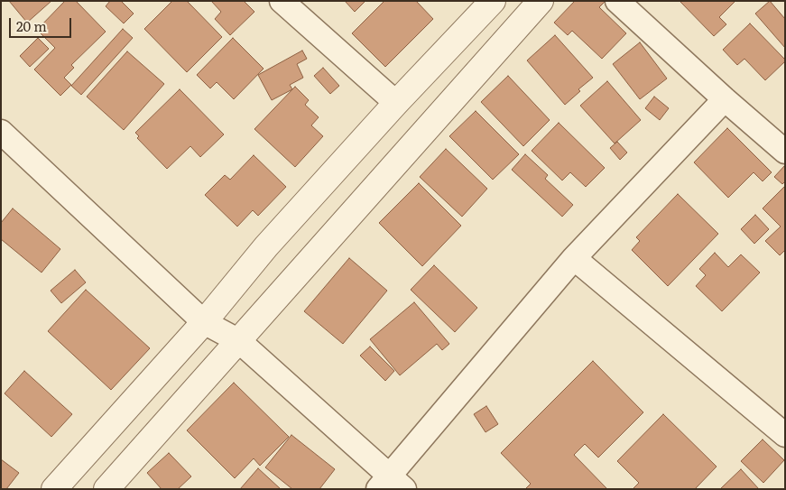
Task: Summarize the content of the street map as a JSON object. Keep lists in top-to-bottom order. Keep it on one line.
{"scale_bar":"20 m"}
